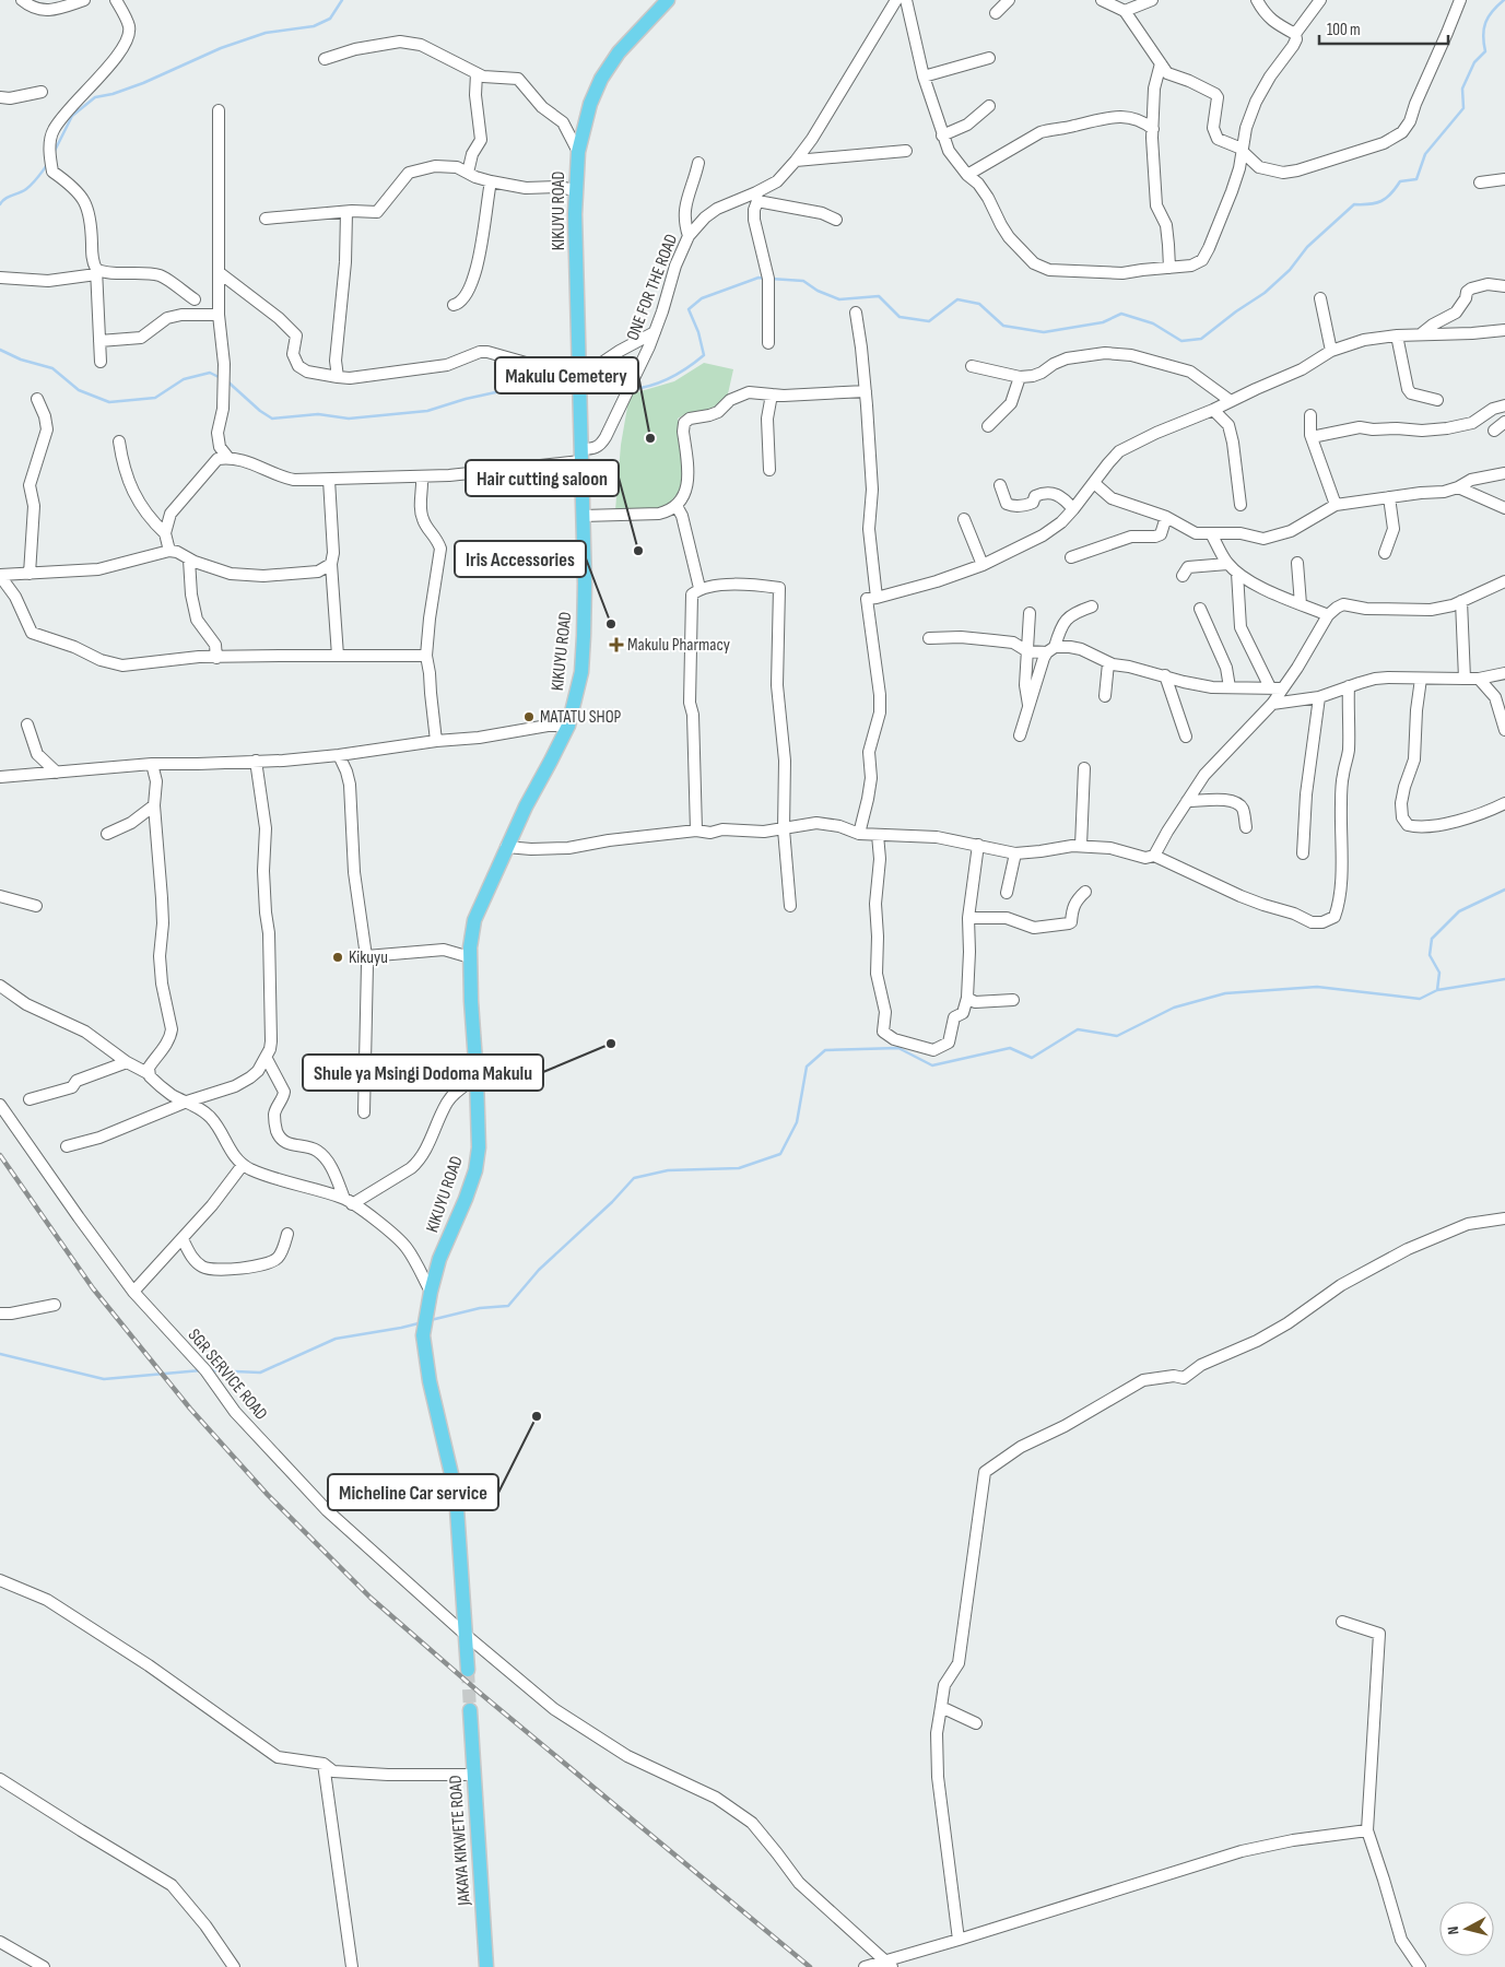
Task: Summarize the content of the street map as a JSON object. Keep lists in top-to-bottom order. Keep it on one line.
{"streets":{"main road":["KIKUYU ROAD","JAKAYA KIKWETE ROAD"],"street":["ONE FOR THE ROAD","SGR SERVICE ROAD"]},"crossings":[["KIKUYU ROAD","ONE FOR THE ROAD"],["KIKUYU ROAD","SGR SERVICE ROAD"]],"places":{"other":["Makulu Cemetery","Hair cutting saloon","Iris Accessories","MATATU SHOP","Kikuyu","Shule ya Msingi Dodoma Makulu","Micheline Car service"],"health":["Makulu Pharmacy"]},"scale_bar":"100 m","north":"left"}
